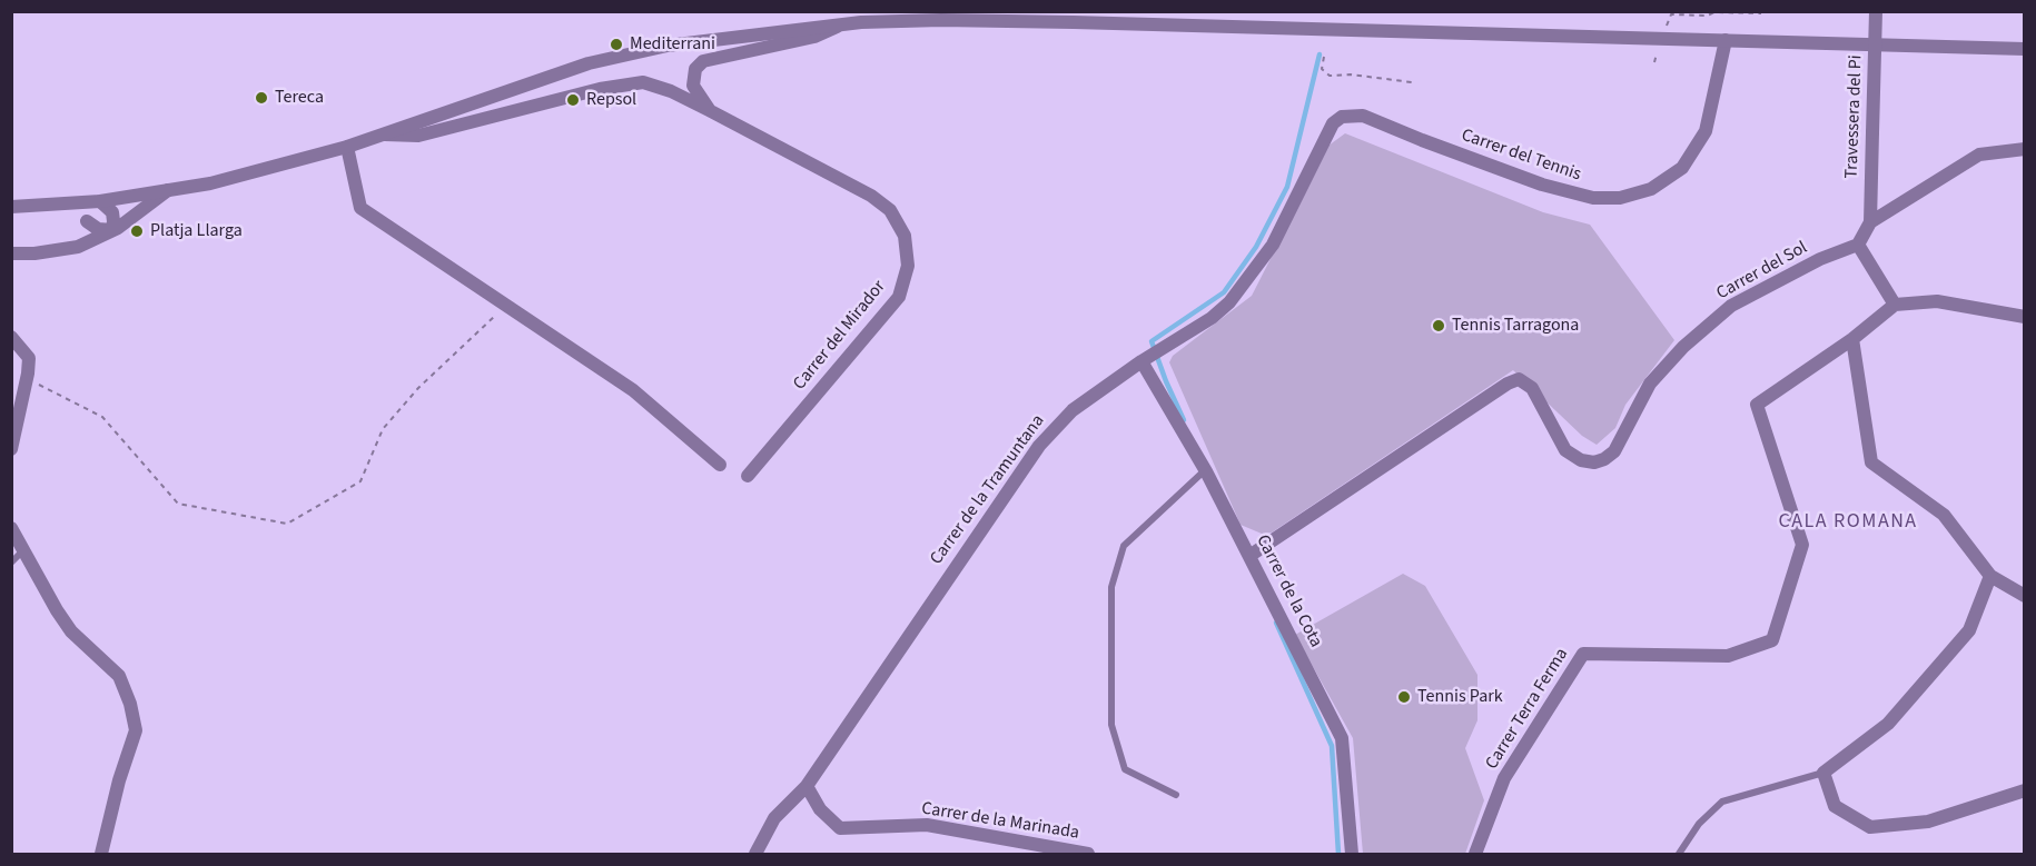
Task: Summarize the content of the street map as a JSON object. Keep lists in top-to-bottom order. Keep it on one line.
{"streets":{"street":["Travessera del Pi","Carrer del Tennis","Carrer del Sol","Carrer del Mirador","Carrer de la Tramuntana","Carrer de la Cota","Carrer Terra Ferma","Carrer de la Marinada"]},"crossings":[["Carrer del Tennis","Carrer de la Tramuntana"],["Carrer del Sol","Carrer de la Cota"],["Carrer de la Tramuntana","Carrer de la Cota"],["Carrer de la Tramuntana","Carrer de la Marinada"]],"districts":["CALA ROMANA"],"places":["Mediterrani","Tereca","Repsol","Platja Llarga","Tennis Tarragona","Tennis Park"]}
